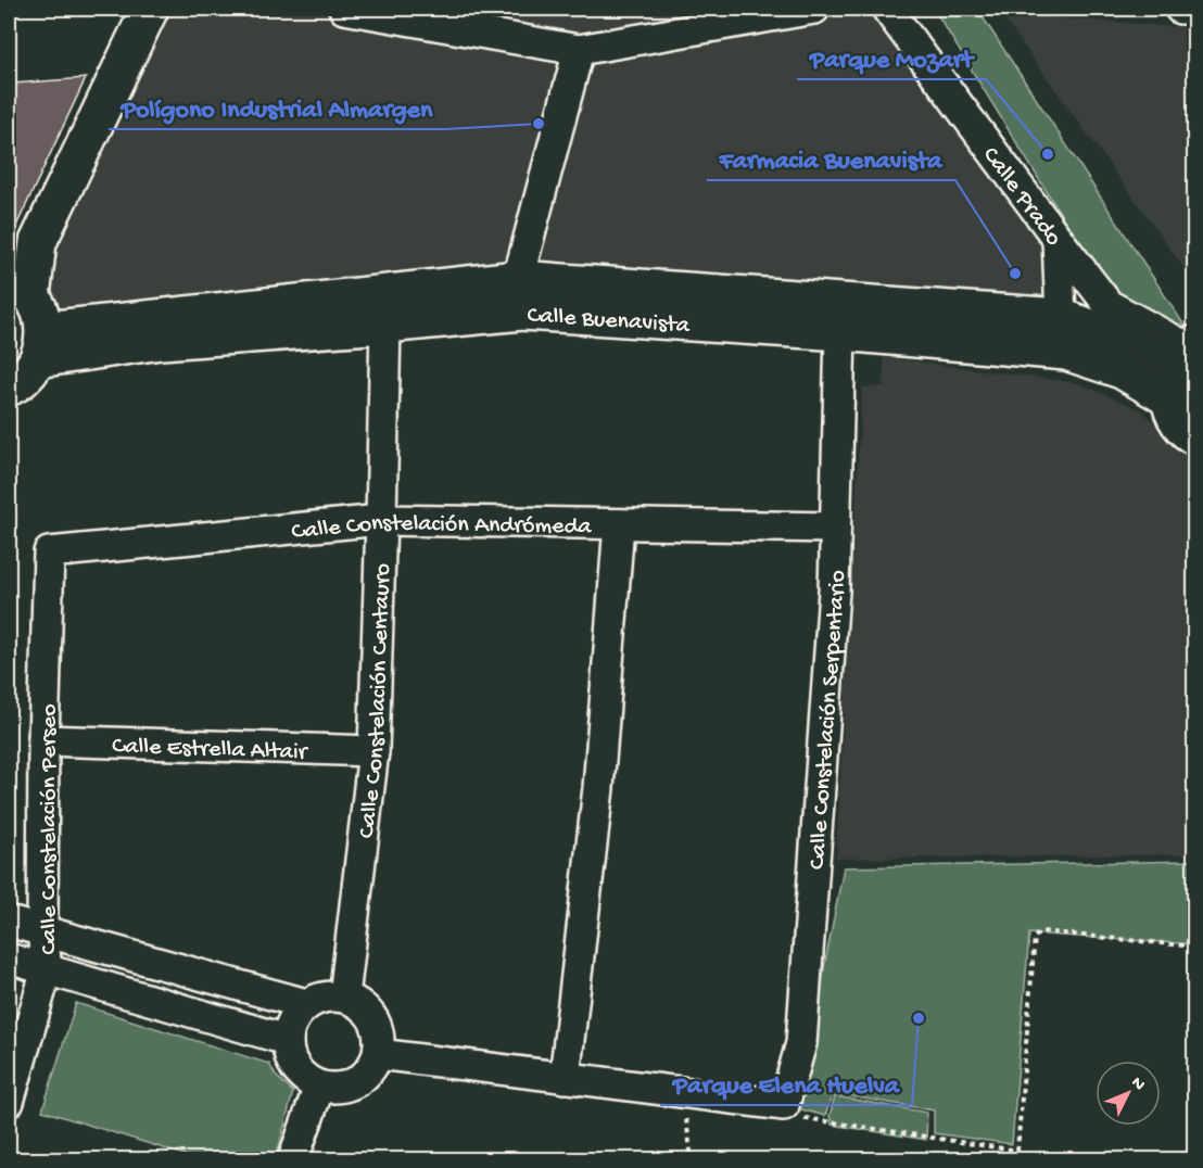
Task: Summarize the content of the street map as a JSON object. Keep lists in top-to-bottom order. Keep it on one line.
{"streets":{"street":["Calle Prado","Calle Buenavista","Calle Constelación Andrómeda","Calle Constelación Centauro","Calle Constelación Serpentario","Calle Estrella Altair","Calle Constelación Perseo"]},"crossings":[["Calle Prado","Calle Buenavista"],["Calle Buenavista","Calle Constelación Centauro"],["Calle Buenavista","Calle Constelación Serpentario"],["Calle Constelación Andrómeda","Calle Constelación Centauro"],["Calle Constelación Andrómeda","Calle Constelación Serpentario"],["Calle Constelación Andrómeda","Calle Constelación Perseo"],["Calle Constelación Centauro","Calle Estrella Altair"],["Calle Estrella Altair","Calle Constelación Perseo"]],"places":["Polígono Industrial Almargen","Parque Mozart","Farmacia Buenavista","Parque Elena Huelva"],"north":"top right"}
